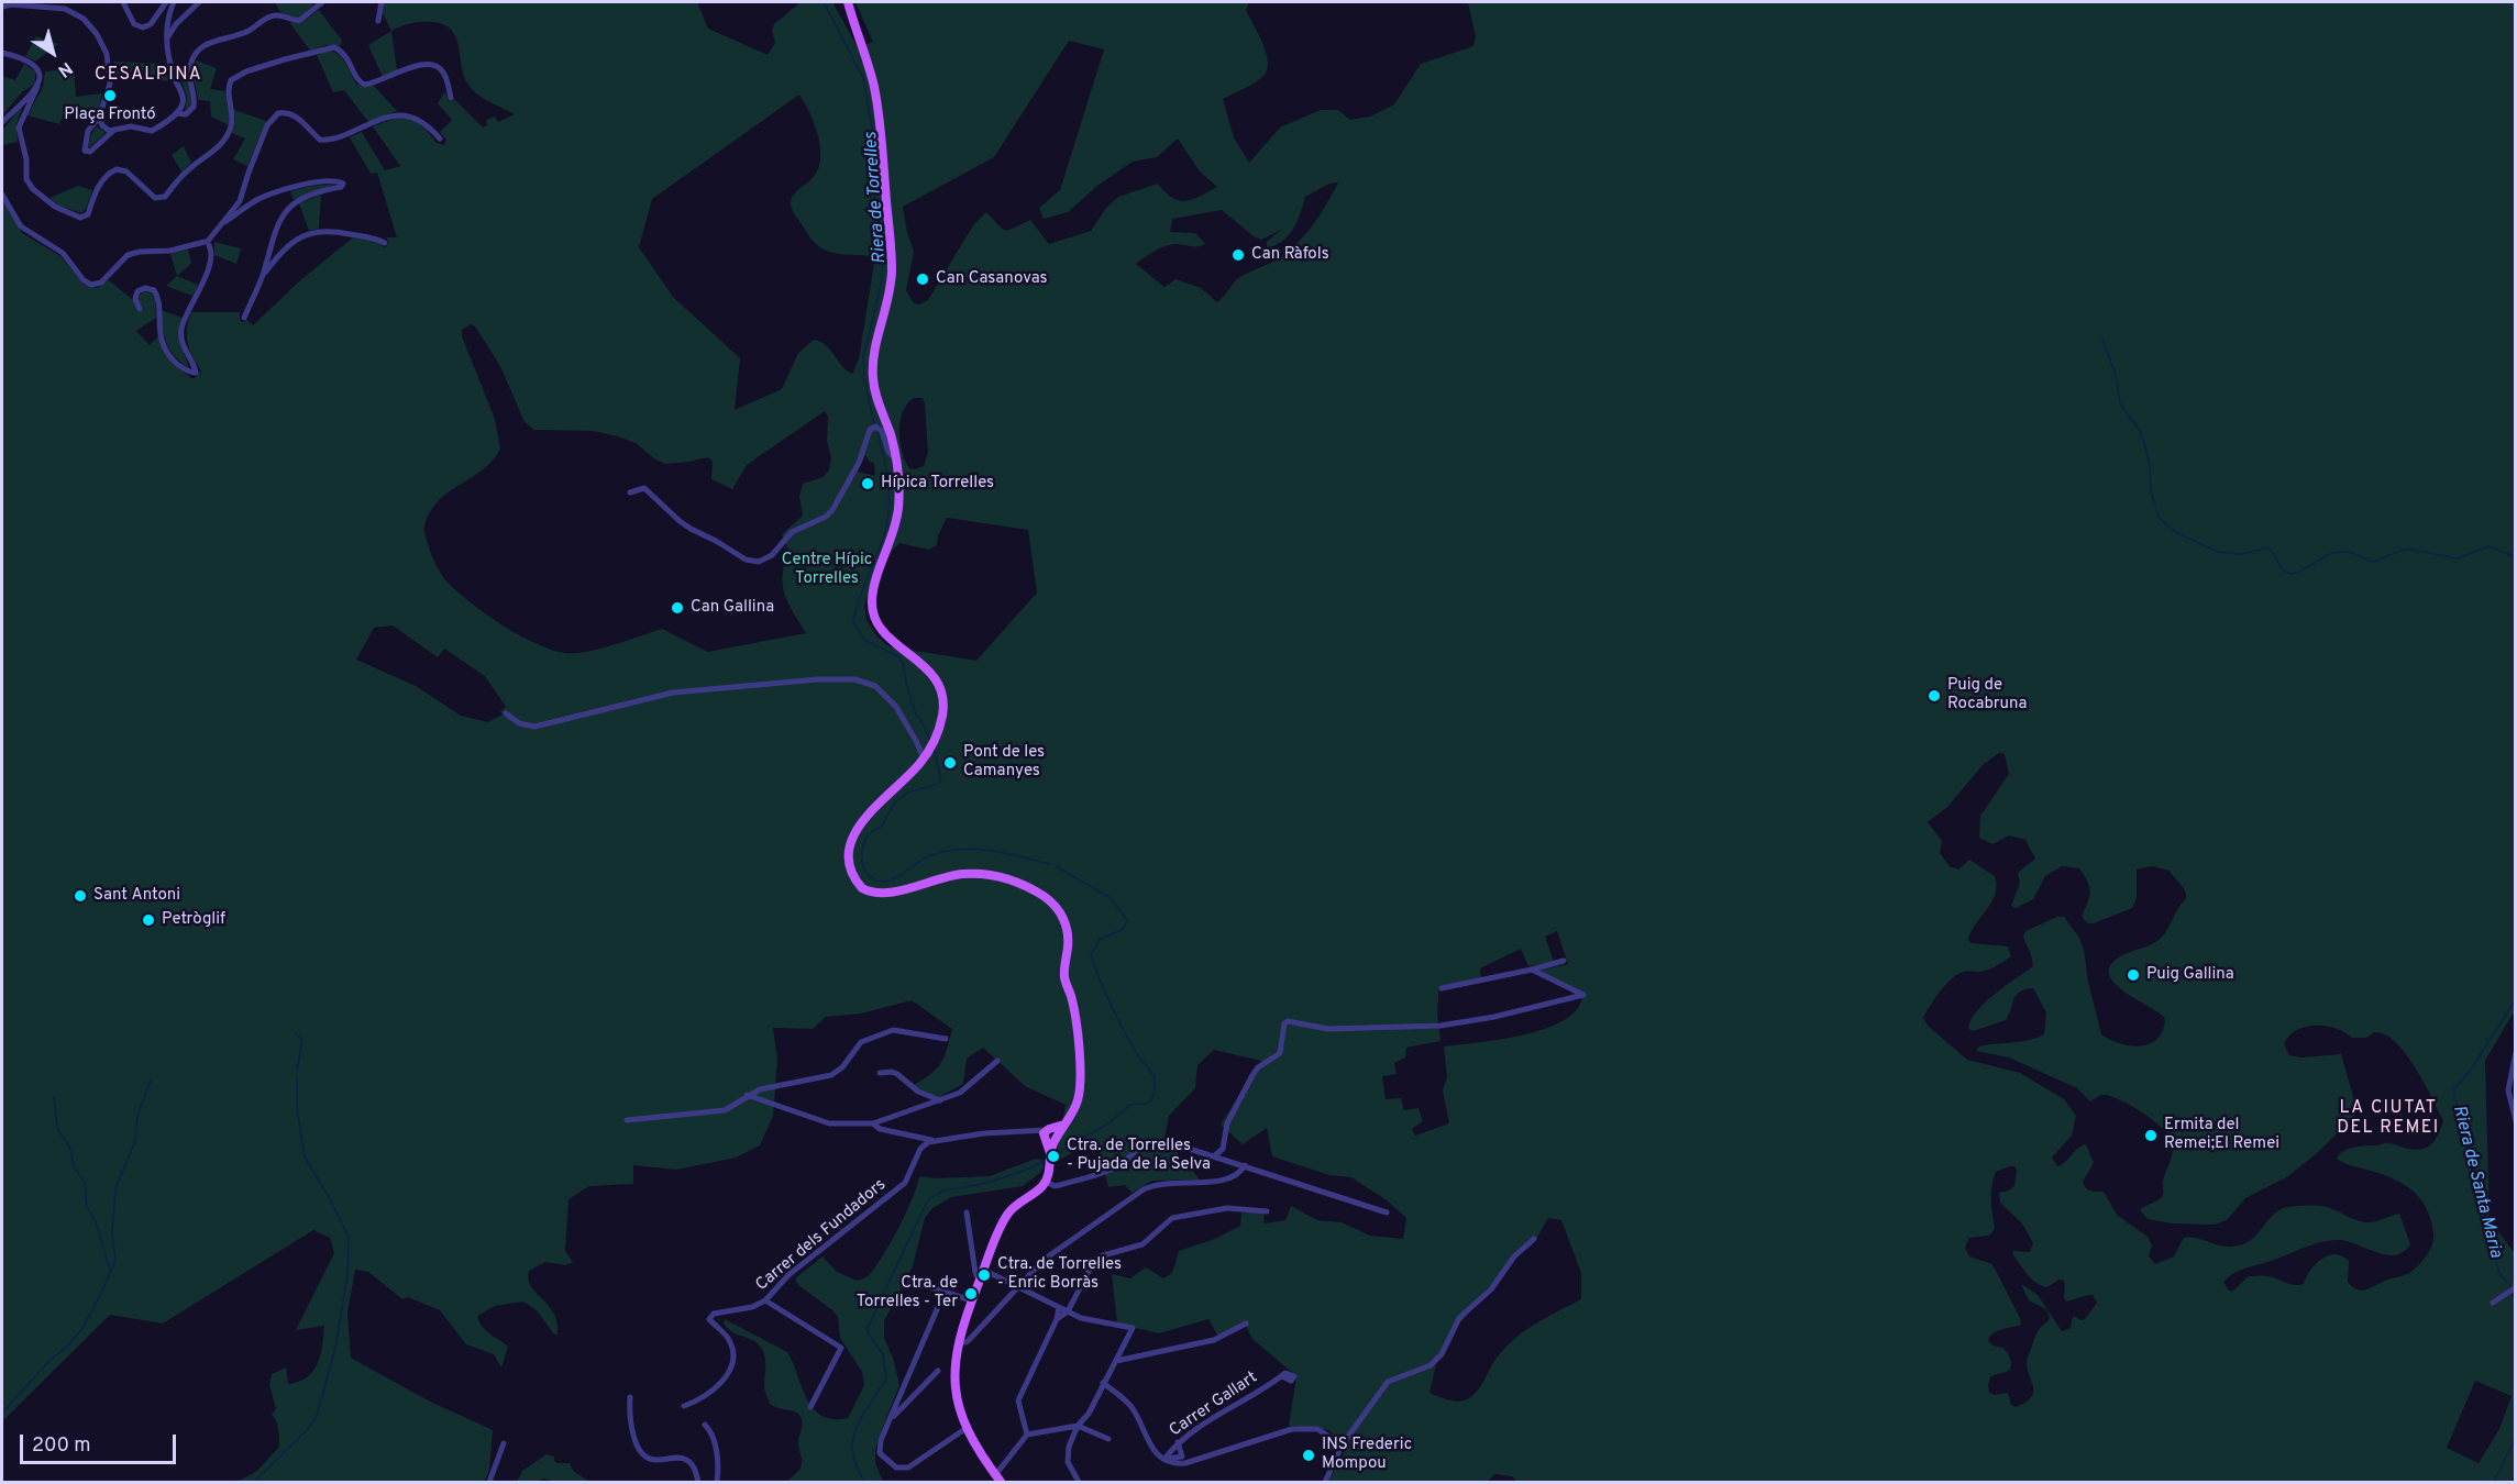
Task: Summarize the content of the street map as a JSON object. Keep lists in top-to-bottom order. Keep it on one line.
{"streets":{"street":["Carrer dels Fundadors","Carrer Gallart"]},"districts":["CESALPINA","LA CIUTAT DEL REMEI"],"water":["Riera de Torrelles","Riera de Santa Maria"],"parks":["Centre Hípic Torrelles"],"places":["Plaça Frontó","Can Ràfols","Can Casanovas","Hípica Torrelles","Can Gallina","Puig de Rocabruna","Pont de les Camanyes","Sant Antoni","Petròglif","Puig Gallina","Ermita del Remei;El Remei","Ctra. de Torrelles - Pujada de la Selva","Ctra. de Torrelles - Enric Borràs","Ctra. de Torrelles - Ter","INS Frederic Mompou"],"scale_bar":"200 m","north":"bottom right"}
